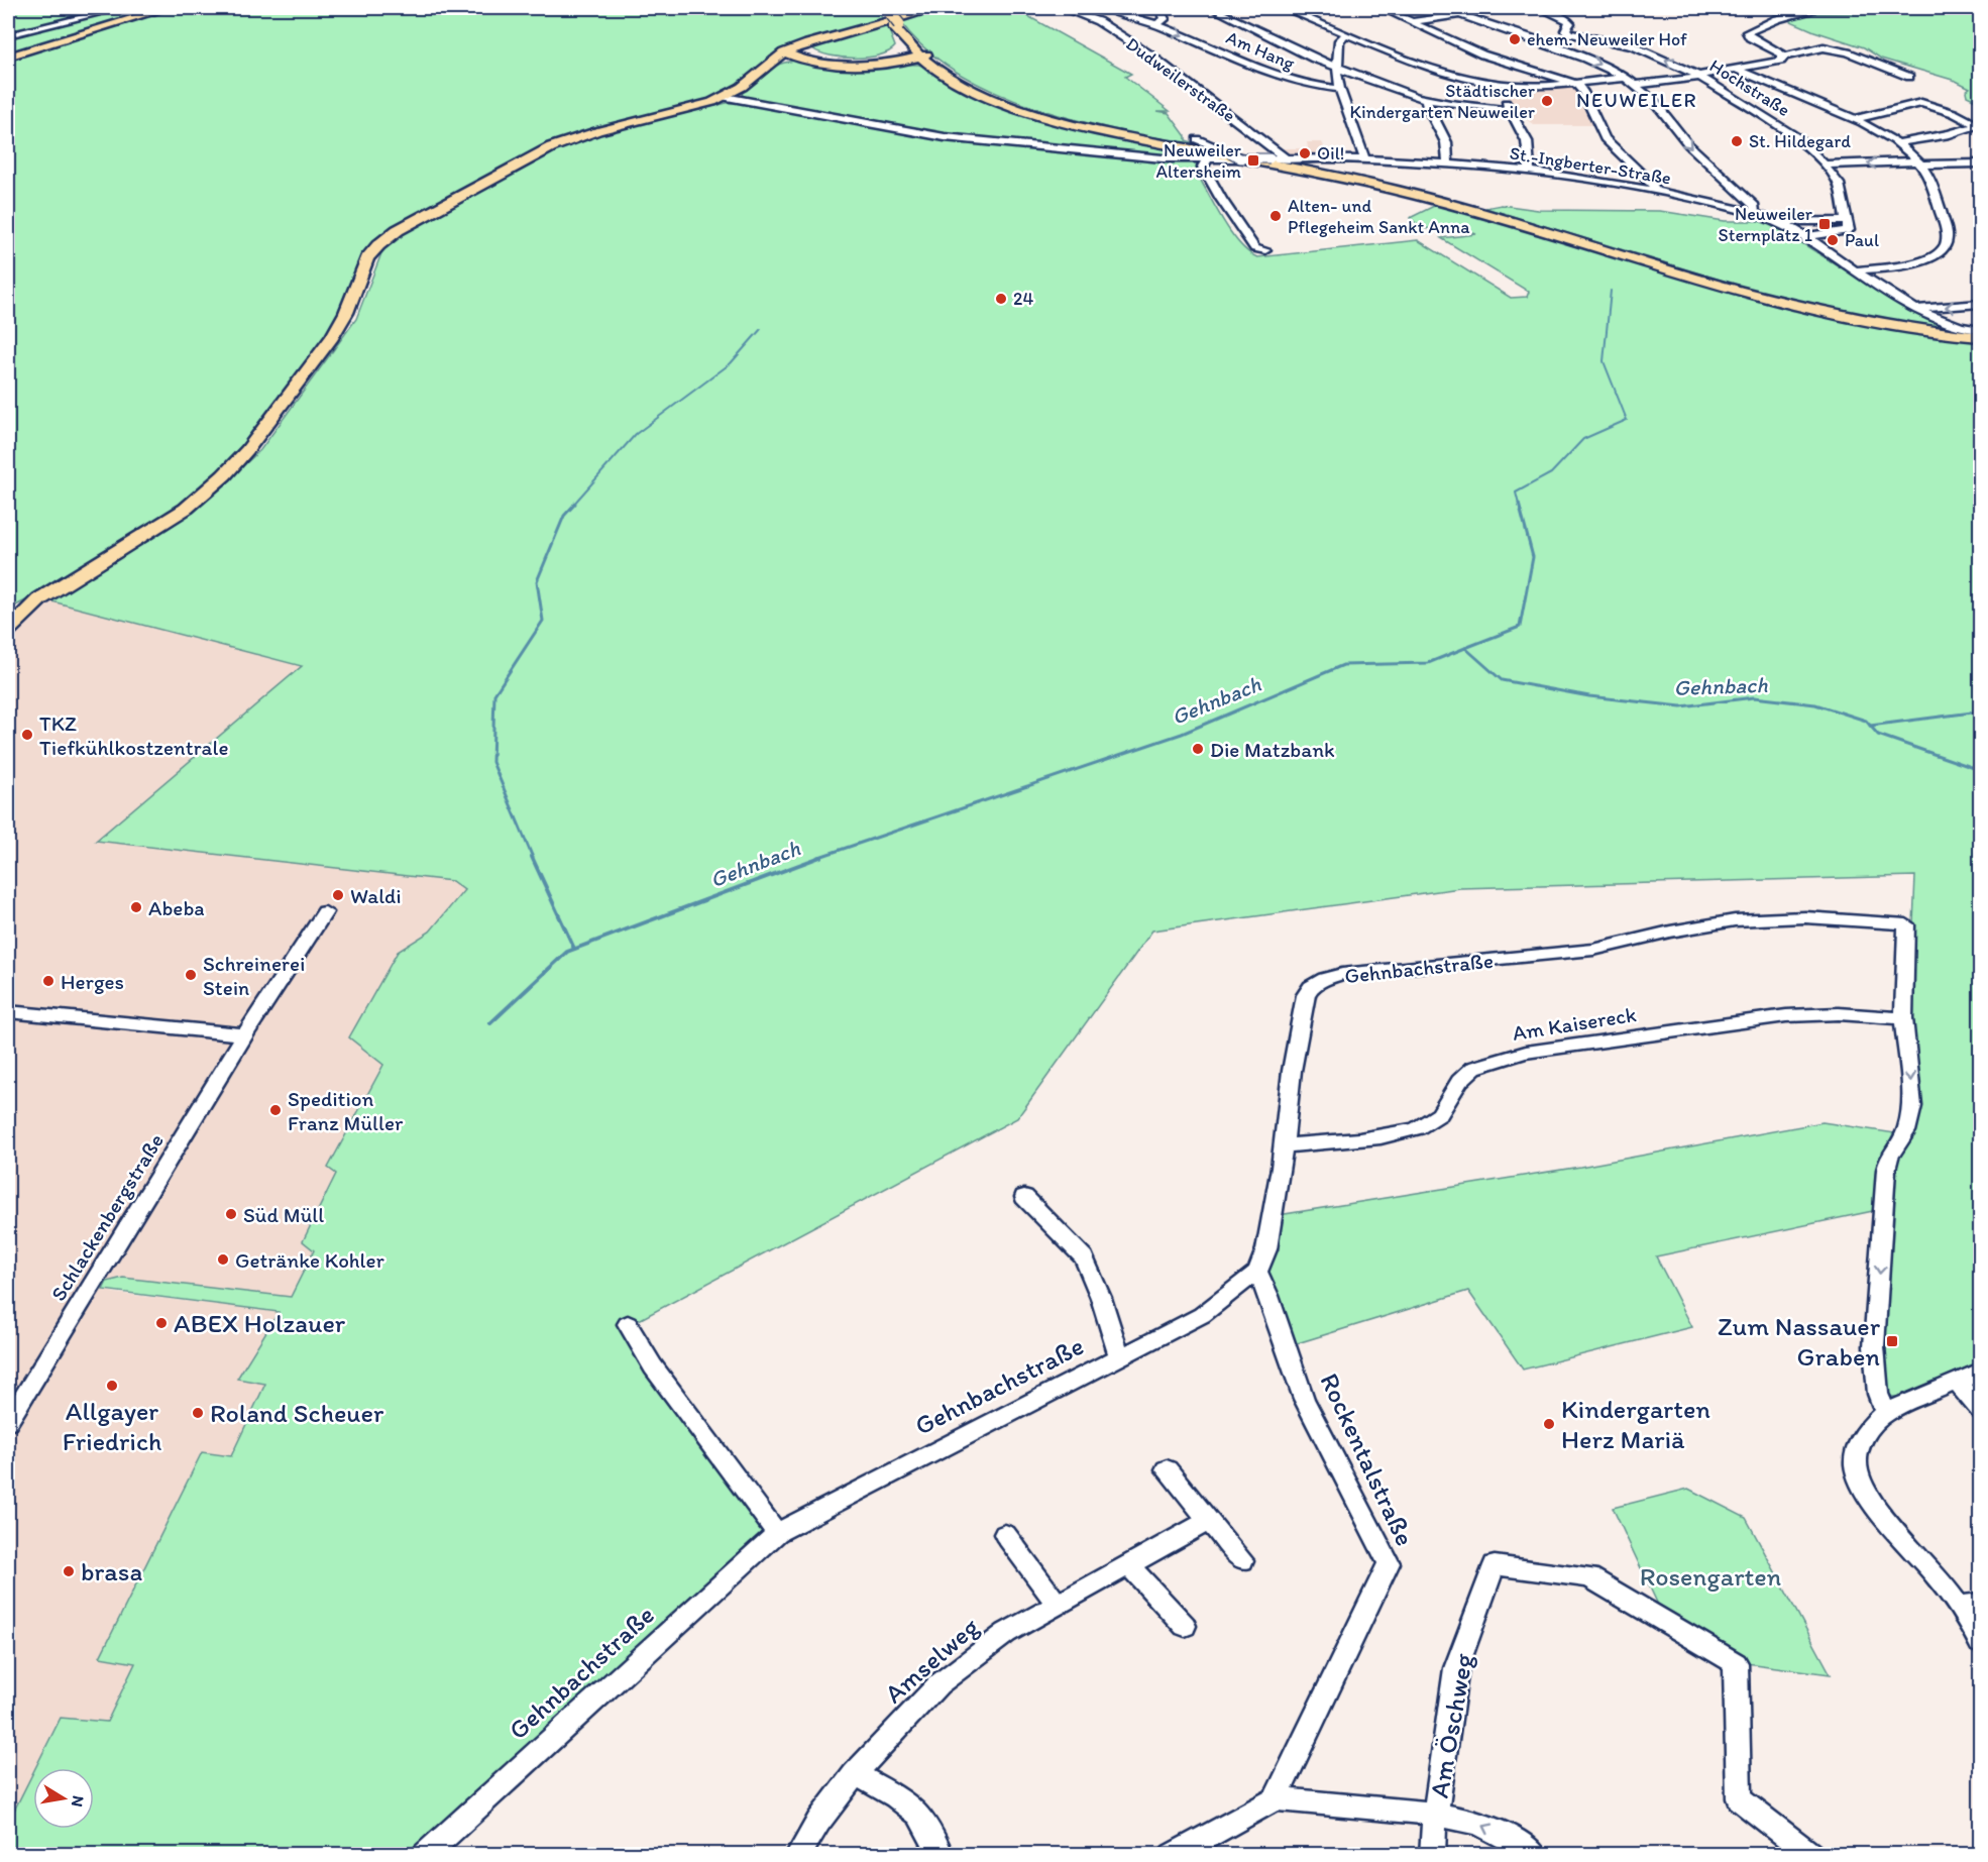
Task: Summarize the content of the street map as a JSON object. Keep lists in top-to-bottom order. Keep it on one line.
{"streets":{"street":["Am Hang","Dudweilerstraße","Hochstraße","St.-Ingberter-Straße","Gehnbachstraße","Am Kaisereck","Schlackenbergstraße","Rockentalstraße","Amselweg","Am Öschweg"]},"crossings":[["Dudweilerstraße","St.-Ingberter-Straße"],["Gehnbachstraße","Am Kaisereck"],["Gehnbachstraße","Rockentalstraße"]],"districts":["NEUWEILER"],"water":["Gehnbach"],"parks":["Rosengarten"],"places":{"other":["ehem. Neuweiler Hof","Städtischer Kindergarten Neuweiler","St. Hildegard","Oil!","Alten- und Pflegeheim Sankt Anna","Paul","24","TKZ Tiefkühlkostzentrale","Die Matzbank","Waldi","Abeba","Schreinerei Stein","Herges","Spedition Franz Müller","Süd Müll","Getränke Kohler","ABEX Holzauer","Allgayer Friedrich","Roland Scheuer","Kindergarten Herz Mariä","brasa"],"transit":["Neuweiler Altersheim","Neuweiler Sternplatz 1","Zum Nassauer Graben"]},"north":"right"}
